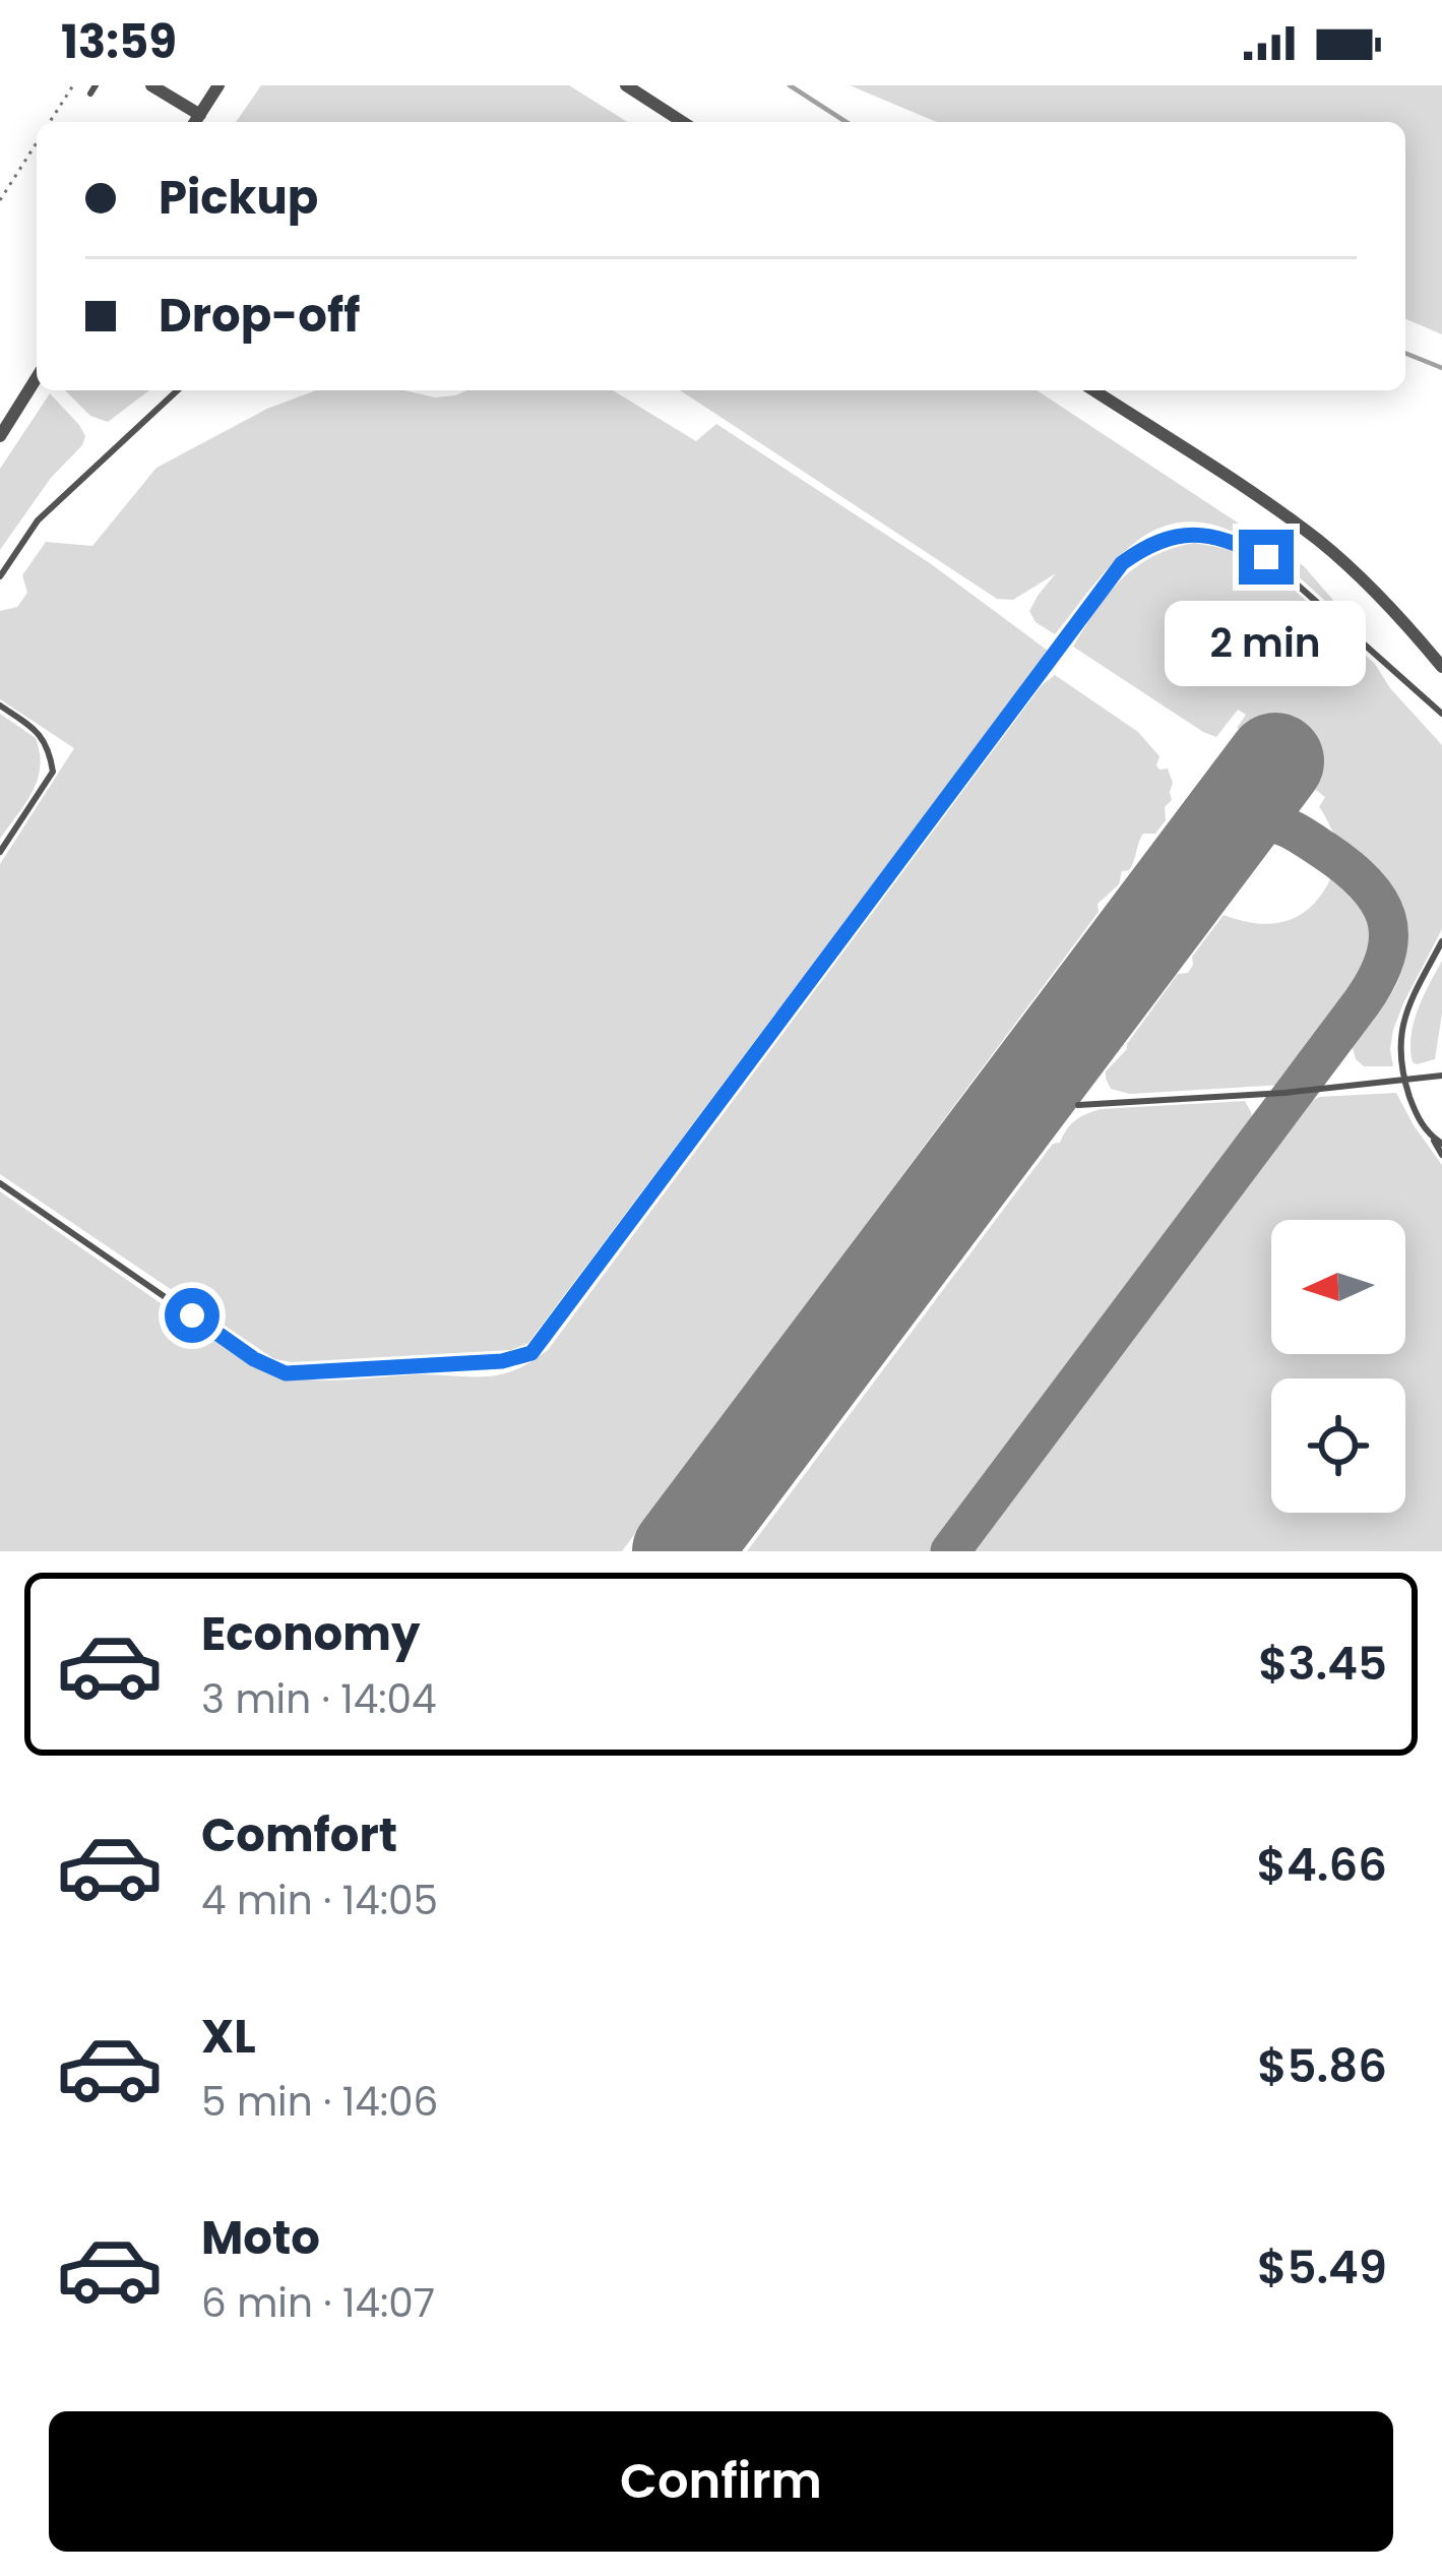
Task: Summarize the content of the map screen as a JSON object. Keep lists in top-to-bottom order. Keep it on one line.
{"north":"left","page":{"status":"13:59","banner":["Pickup","Drop-off"],"bubble":"2 min","list":[{"name":"Economy","note":"3 min · 14:04","value":"$3.45"},{"name":"Comfort","note":"4 min · 14:05","value":"$4.66"},{"name":"XL","note":"5 min · 14:06","value":"$5.86"},{"name":"Moto","note":"6 min · 14:07","value":"$5.49"}],"buttons":"Confirm"}}
